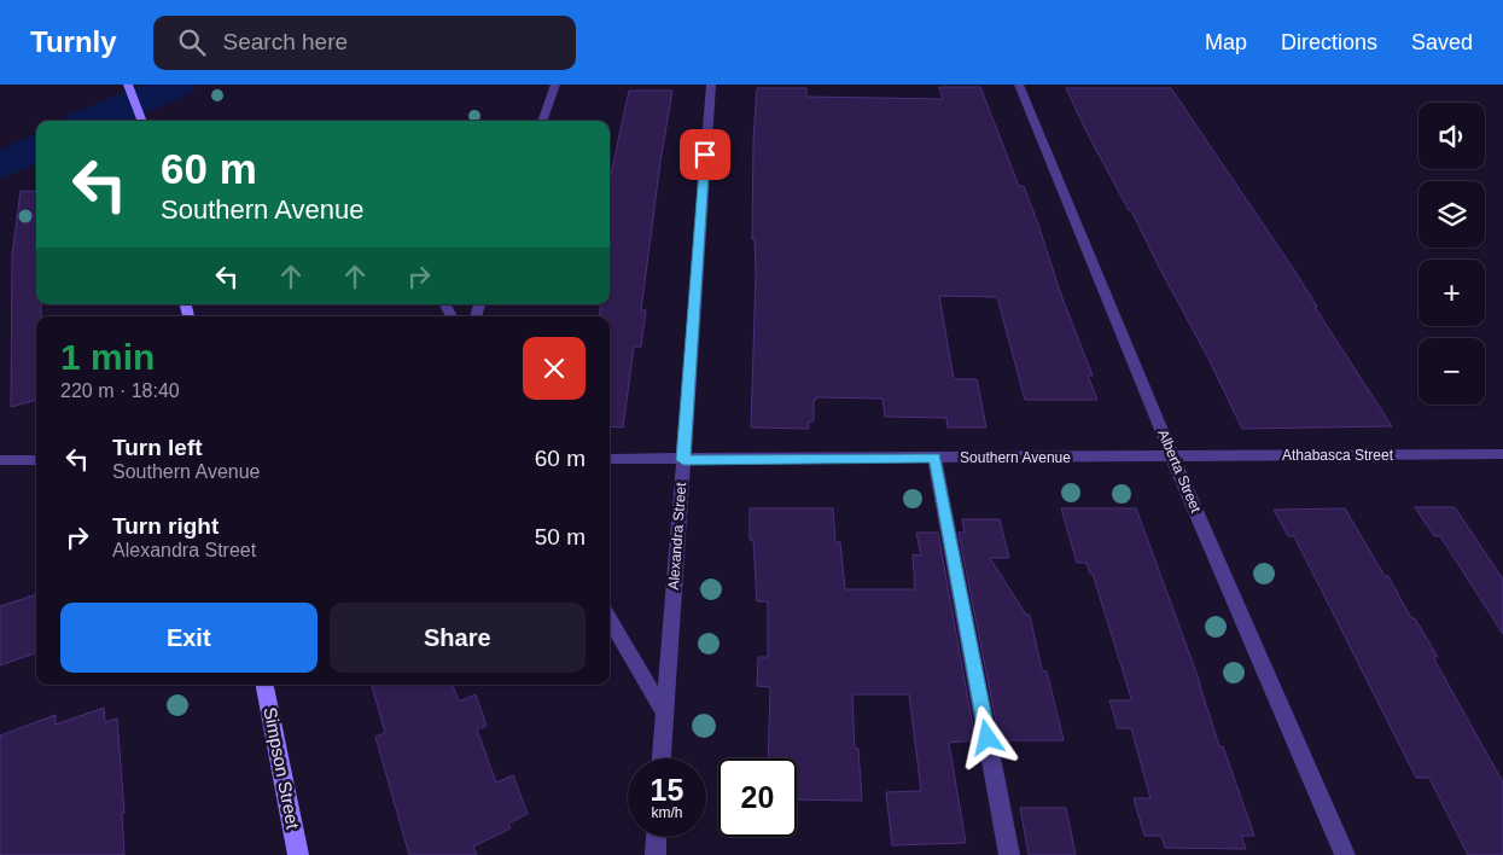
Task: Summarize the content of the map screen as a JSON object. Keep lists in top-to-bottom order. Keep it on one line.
{"streets":{"main road":["Simpson Street"],"street":["Athabasca Street","Southern Avenue","Alberta Street","Alexandra Street"]},"crossings":[["Athabasca Street","Southern Avenue"],["Athabasca Street","Alberta Street"],["Southern Avenue","Alberta Street"],["Southern Avenue","Alexandra Street"]],"page":{"header":"Turnly","search":"Search here","nav":["Map","Directions","Saved"],"map_buttons":["+","−"],"turn":["60 m","Southern Avenue"],"heading":["1 min","220 m · 18:40"],"list":[{"name":"Turn left","note":"Southern Avenue","value":"60 m"},{"name":"Turn right","note":"Alexandra Street","value":"50 m"}],"buttons":["Exit","Share"],"speed":"15 km/h","limit":"20"}}
